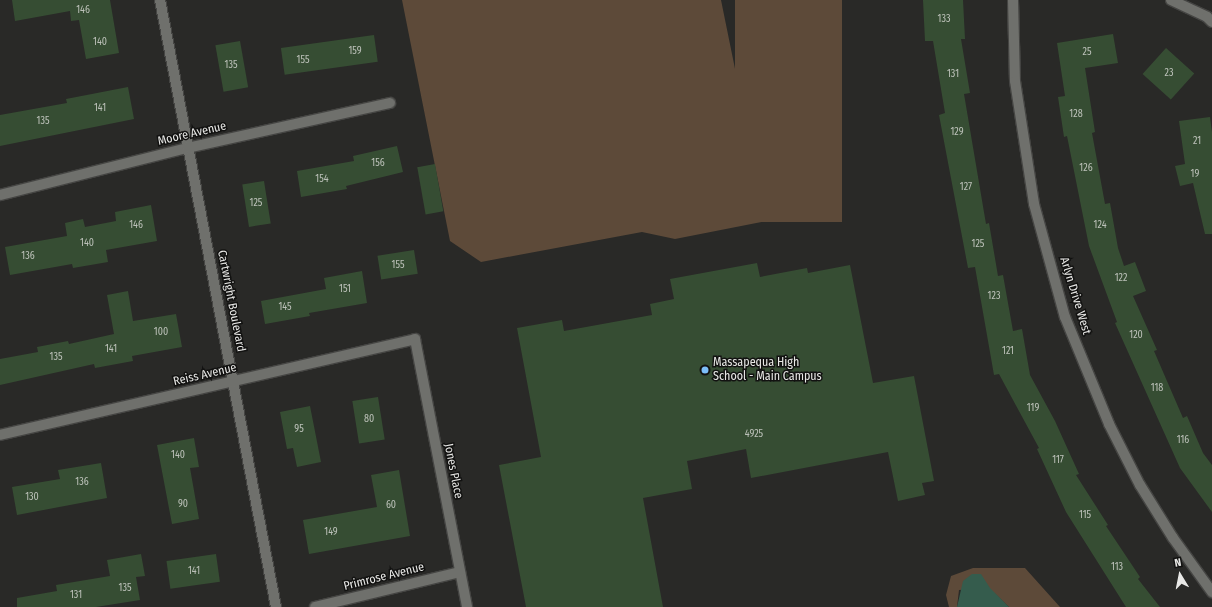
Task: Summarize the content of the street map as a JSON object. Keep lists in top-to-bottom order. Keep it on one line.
{"streets":{"street":["Moore Avenue","Arlyn Drive West","Cartwright Boulevard","Reiss Avenue","Jones Place","Primrose Avenue"]},"crossings":[["Moore Avenue","Cartwright Boulevard"],["Cartwright Boulevard","Reiss Avenue"],["Reiss Avenue","Jones Place"],["Jones Place","Primrose Avenue"]],"places":["Massapequa High School - Main Campus"],"house_numbers":["146","133","140","159","25","155","135","23","131","141","128","135","129","21","156","126","19","154","127","125","146","124","140","125","136","155","122","151","123","145","100","120","141","121","135","118","119","80","95","4925","116","140","117","136","130","90","60","115","149","113","141","135","131"],"north":"top"}
